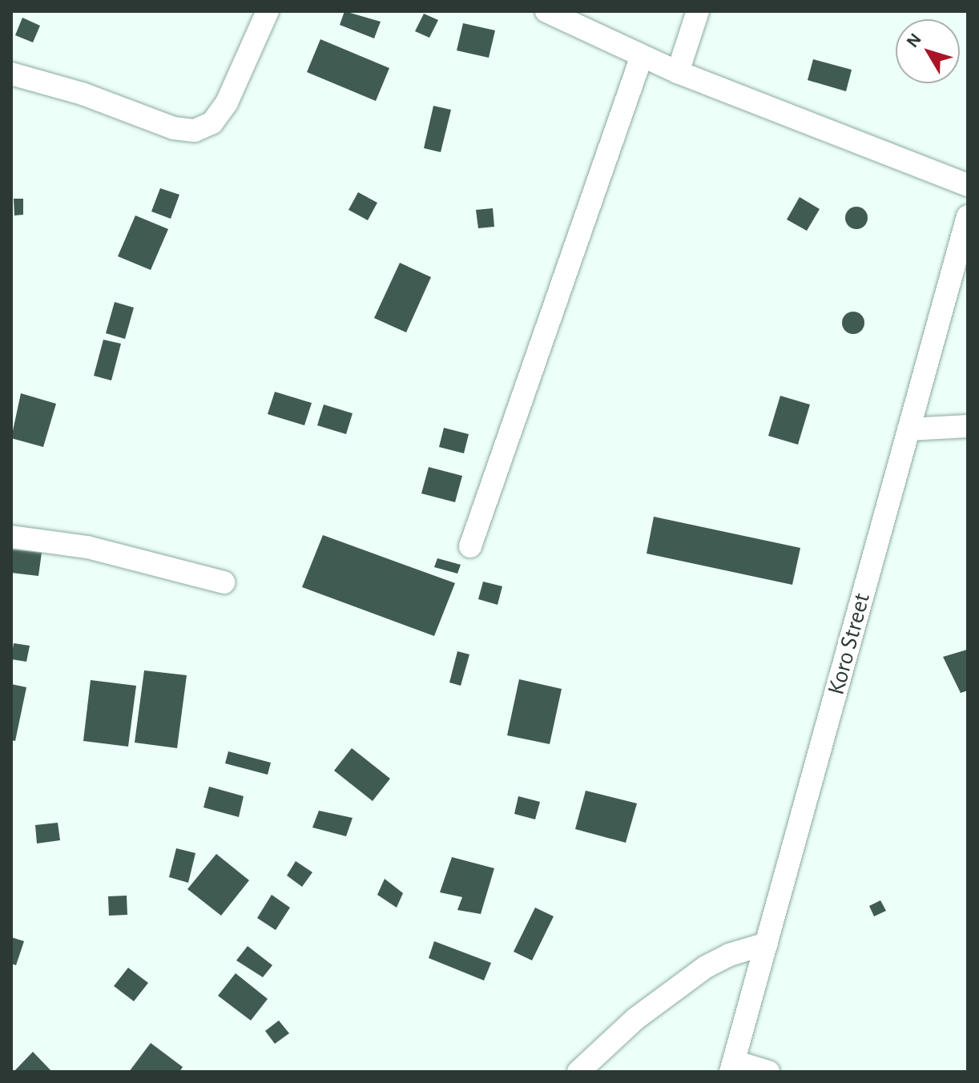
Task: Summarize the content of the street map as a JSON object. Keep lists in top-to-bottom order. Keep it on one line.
{"streets":{"street":["Koro Street"]},"north":"top left"}
